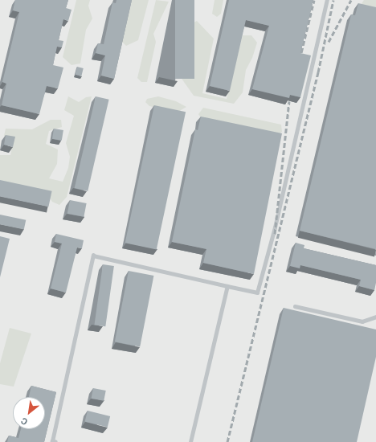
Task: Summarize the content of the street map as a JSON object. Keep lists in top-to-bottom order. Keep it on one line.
{"north":"bottom left"}
